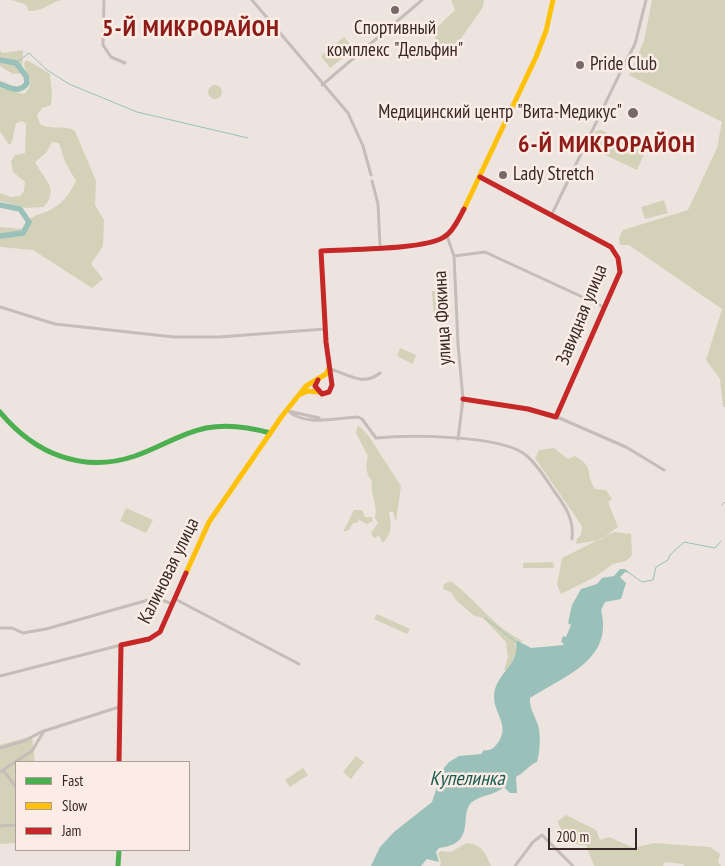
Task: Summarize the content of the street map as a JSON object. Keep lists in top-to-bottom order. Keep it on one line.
{"streets":{"street":["Завидная улица","улица Фокина","Калиновая улица"]},"districts":["5-Й МИКРОРАЙОН","6-Й МИКРОРАЙОН"],"water":["Купелинка"],"places":["Спортивный комплекс \"Дельфин\"","Pride Club","Медицинский центр \"Вита-Медикус\"","Lady Stretch"],"legend":["Fast","Slow","Jam"],"scale_bar":"200 m"}
